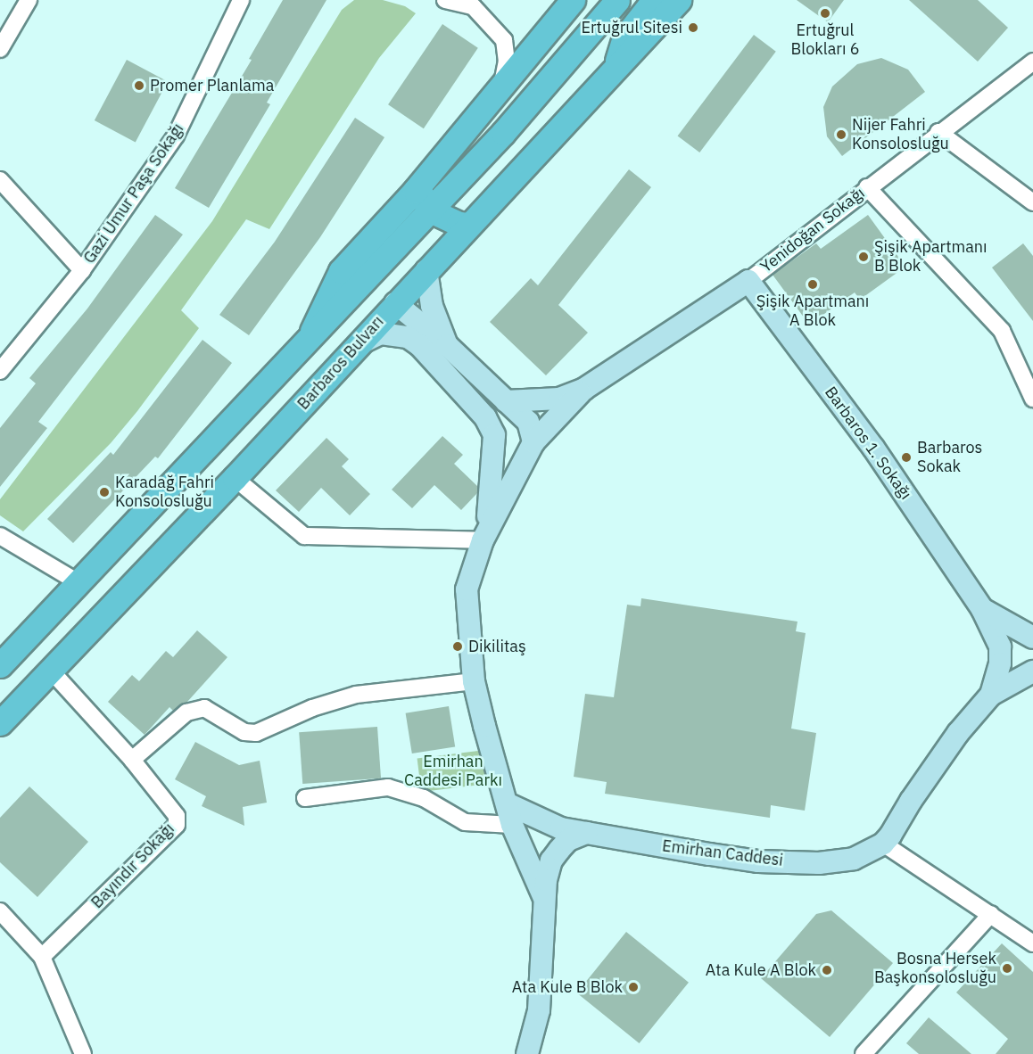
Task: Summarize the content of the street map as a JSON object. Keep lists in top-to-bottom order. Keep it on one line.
{"streets":{"main road":["Barbaros Bulvarı"],"street":["Gazi Umur Paşa Sokağı","Yenidoğan Sokağı","Barbaros 1. Sokağı","Emirhan Caddesi","Bayındır Sokağı"]},"crossings":[["Yenidoğan Sokağı","Barbaros 1. Sokağı"],["Barbaros Bulvarı","Bayındır Sokağı"],["Barbaros 1. Sokağı","Emirhan Caddesi"]],"parks":["Emirhan Caddesi Parkı"],"places":["Ertuğrul Blokları 6","Ertuğrul Sitesi","Promer Planlama","Nijer Fahri Konsolosluğu","Şişik Apartmanı B Blok","Şişik Apartmanı A Blok","Barbaros Sokak","Karadağ Fahri Konsolosluğu","Dikilitaş","Bosna Hersek Başkonsolosluğu","Ata Kule A Blok","Ata Kule B Blok"]}
